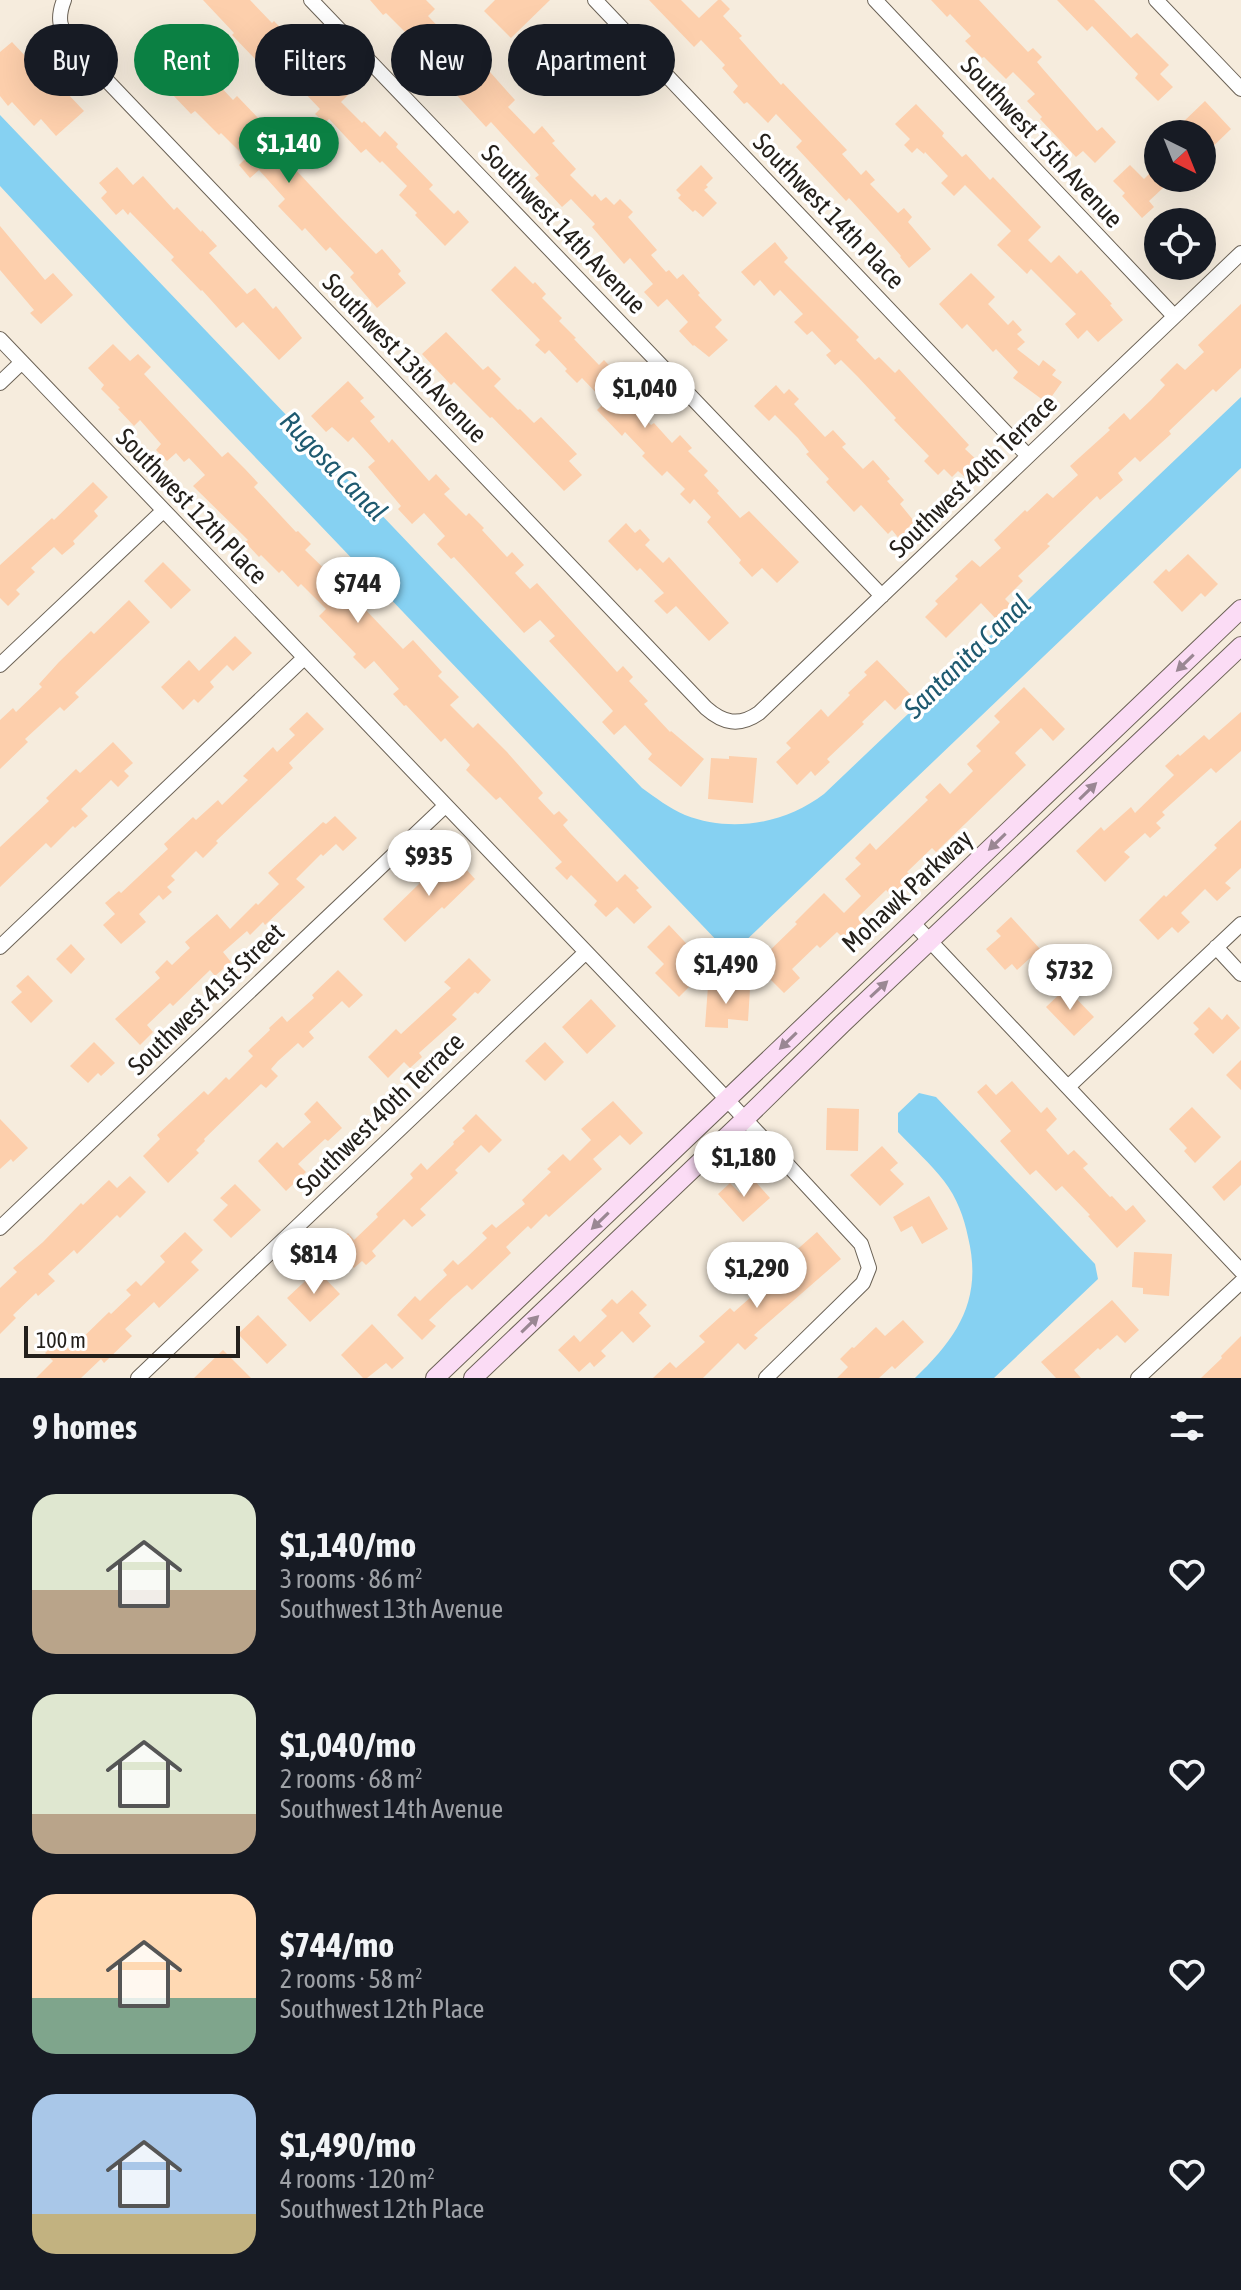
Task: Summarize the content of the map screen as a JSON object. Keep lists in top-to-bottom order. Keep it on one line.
{"streets":{"street":["Southwest 15th Avenue","Southwest 14th Place","Southwest 14th Avenue","Southwest 13th Avenue","Southwest 40th Terrace","Southwest 12th Place","Mohawk Parkway","Southwest 41st Street"]},"crossings":[["Southwest 15th Avenue","Southwest 40th Terrace"],["Southwest 14th Place","Southwest 40th Terrace"],["Southwest 14th Avenue","Southwest 40th Terrace"],["Southwest 13th Avenue","Southwest 40th Terrace"],["Southwest 40th Terrace","Southwest 12th Place"],["Southwest 12th Place","Mohawk Parkway"],["Southwest 12th Place","Southwest 41st Street"]],"water":["Rugosa Canal","Santanita Canal"],"scale_bar":"100 m","north":"bottom right","page":{"chip":["Buy","Rent","Filters","New","Apartment"],"price":["$1,140","$1,040","$744","$935","$1,490","$732","$1,180","$814","$1,290"],"scale":"100 m","heading":"9 homes","list":[{"name":"$1,140/mo","note":"3 rooms · 86 m² · Southwest 13th Avenue"},{"name":"$1,040/mo","note":"2 rooms · 68 m² · Southwest 14th Avenue"},{"name":"$744/mo","note":"2 rooms · 58 m² · Southwest 12th Place"},{"name":"$1,490/mo","note":"4 rooms · 120 m² · Southwest 12th Place"}]}}
